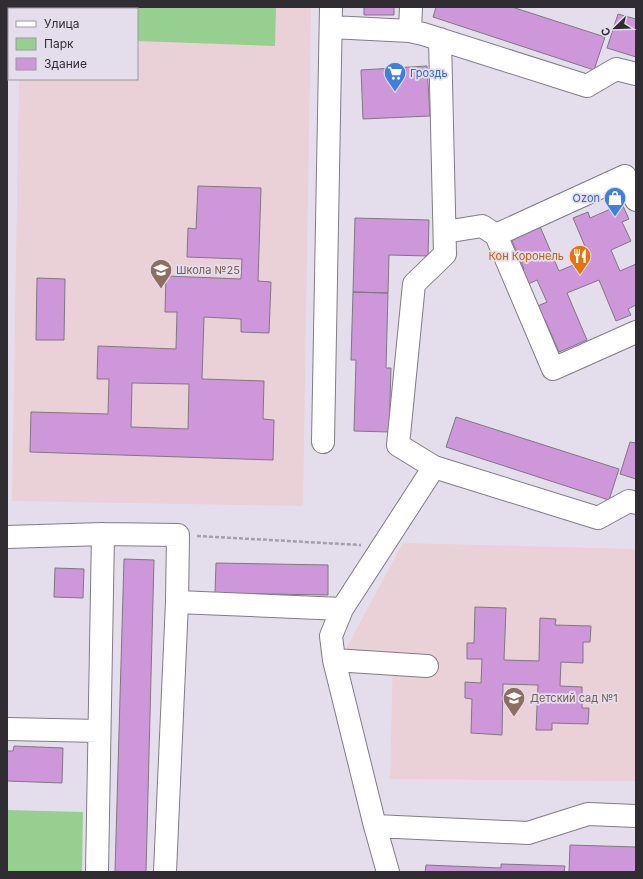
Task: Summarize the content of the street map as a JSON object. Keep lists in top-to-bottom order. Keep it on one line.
{"places":{"supermarket":["Гроздь"],"shop":["Ozon"],"restaurant":["Кон Коронель"],"school or university":["Школа №25","Детский сад №1"]},"legend":["Улица","Парк","Здание"],"north":"bottom left"}
